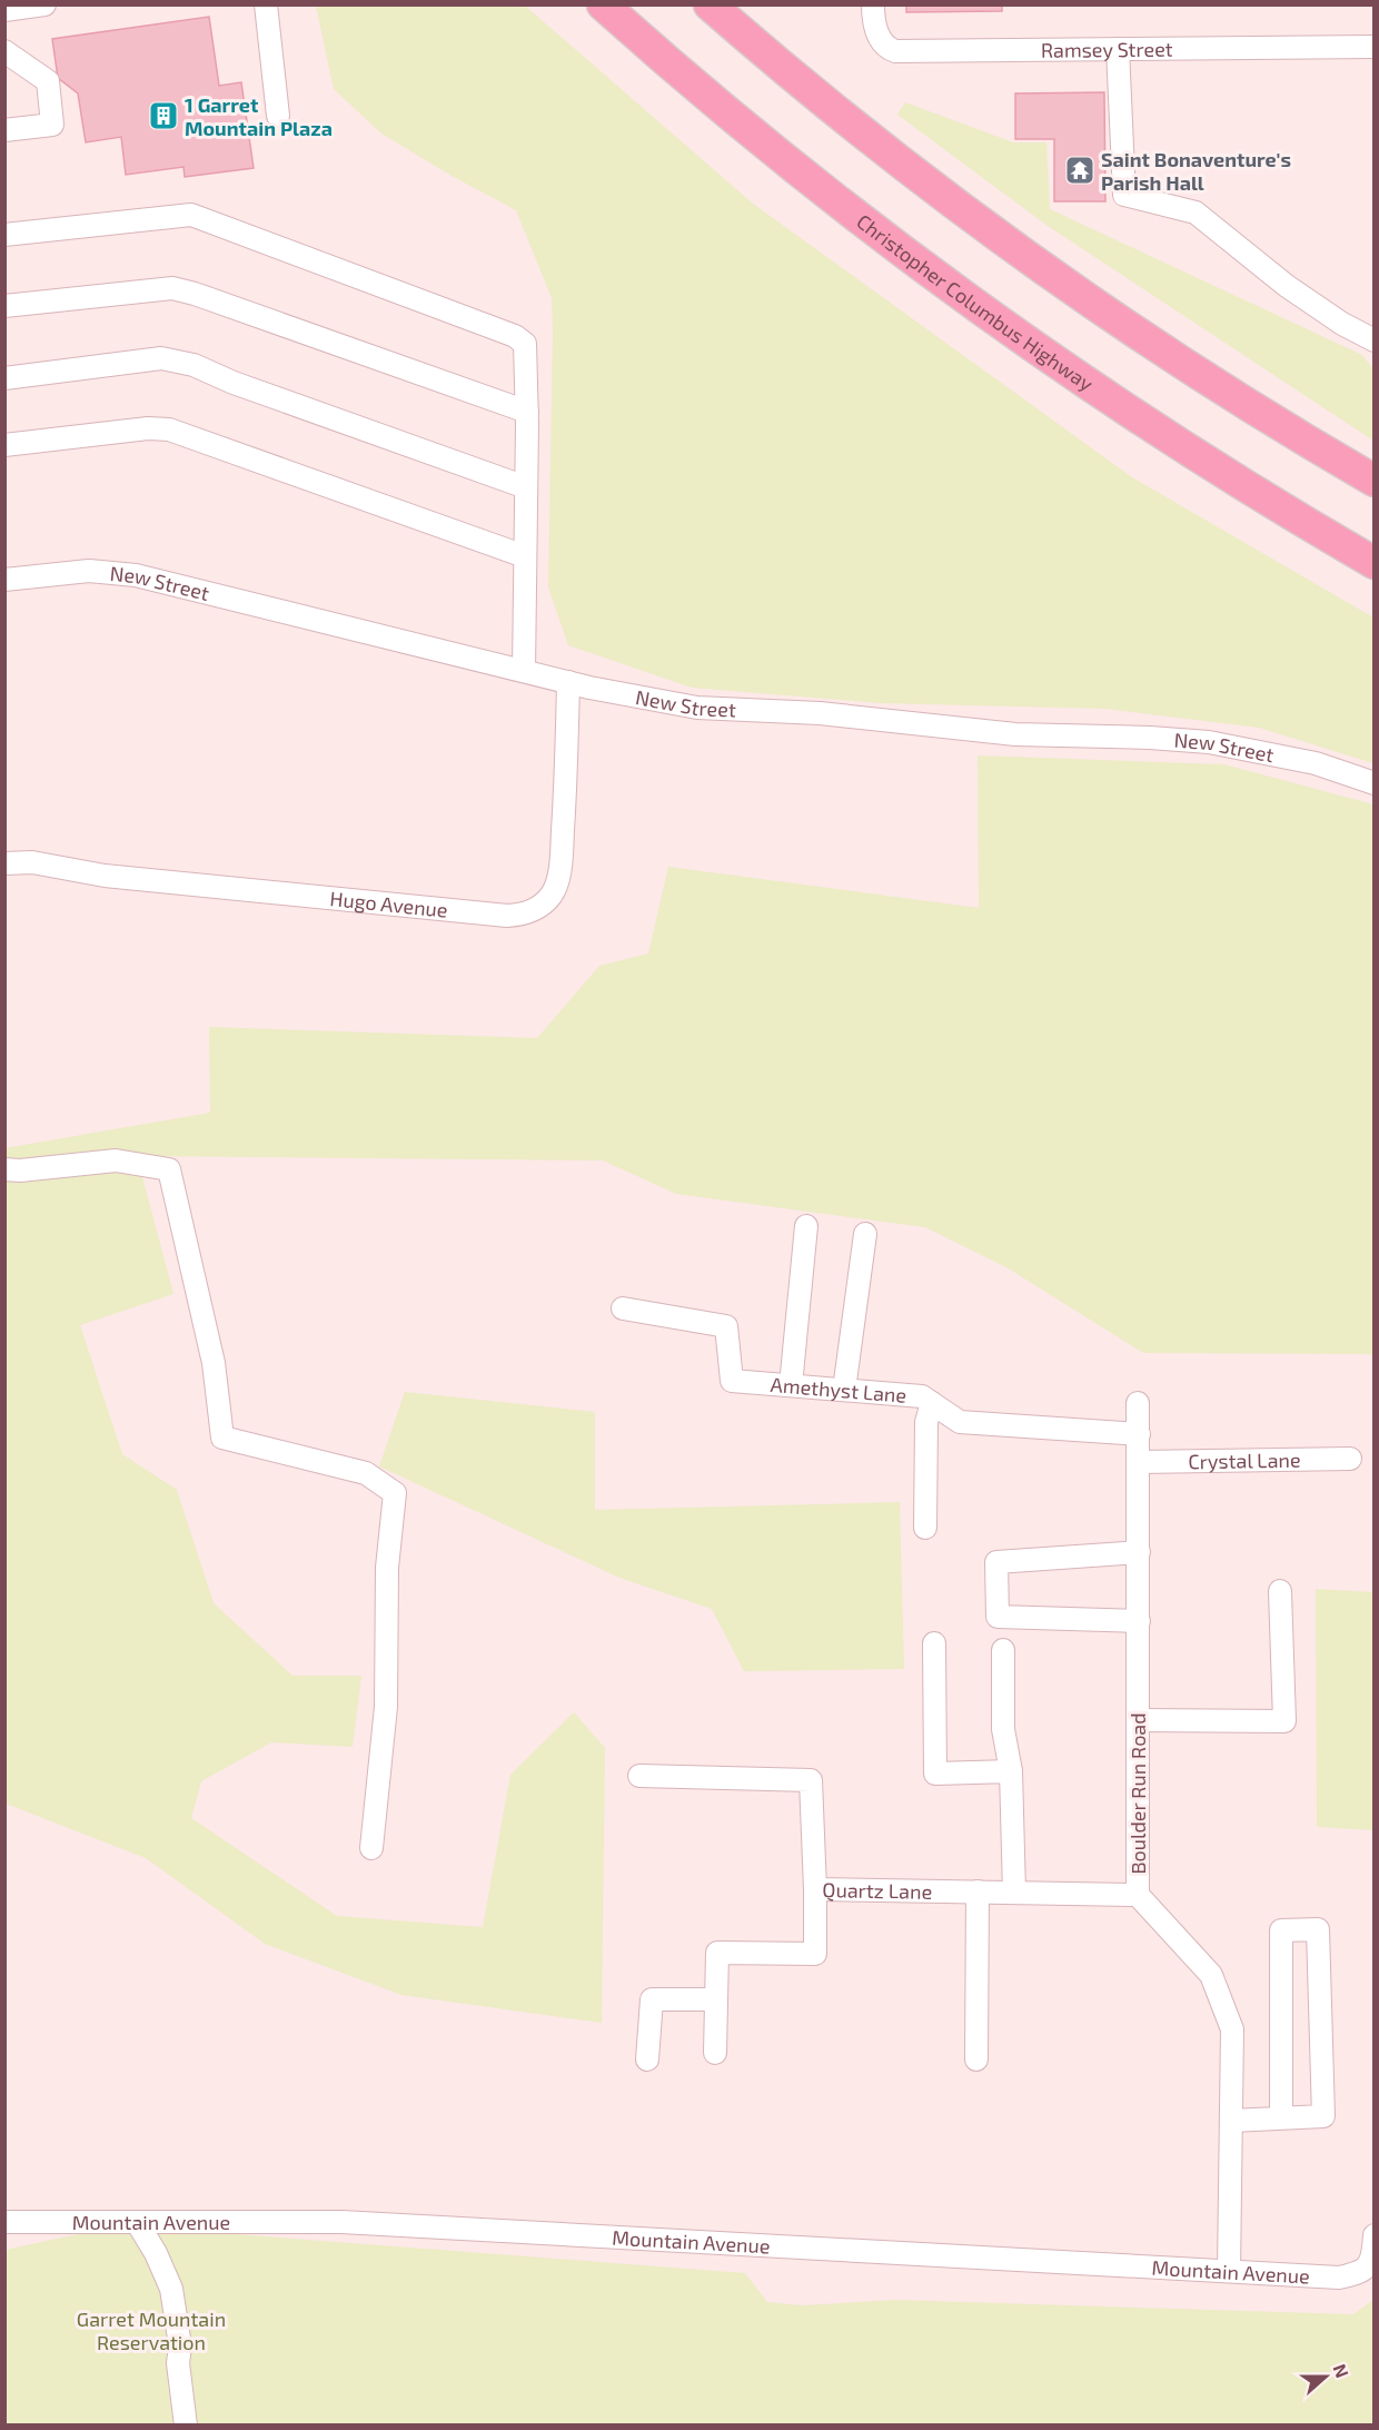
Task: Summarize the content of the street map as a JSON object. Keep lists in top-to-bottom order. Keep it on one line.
{"streets":{"highway":["Christopher Columbus Highway"],"street":["Ramsey Street","New Street","Hugo Avenue","Amethyst Lane","Crystal Lane","Boulder Run Road","Quartz Lane","Mountain Avenue"]},"crossings":[["New Street","Hugo Avenue"],["Amethyst Lane","Boulder Run Road"],["Crystal Lane","Boulder Run Road"],["Boulder Run Road","Quartz Lane"],["Boulder Run Road","Mountain Avenue"]],"parks":["Garret Mountain Reservation"],"places":{"building":["1 Garret Mountain Plaza"],"temple":["Saint Bonaventure's Parish Hall"]},"north":"right"}
